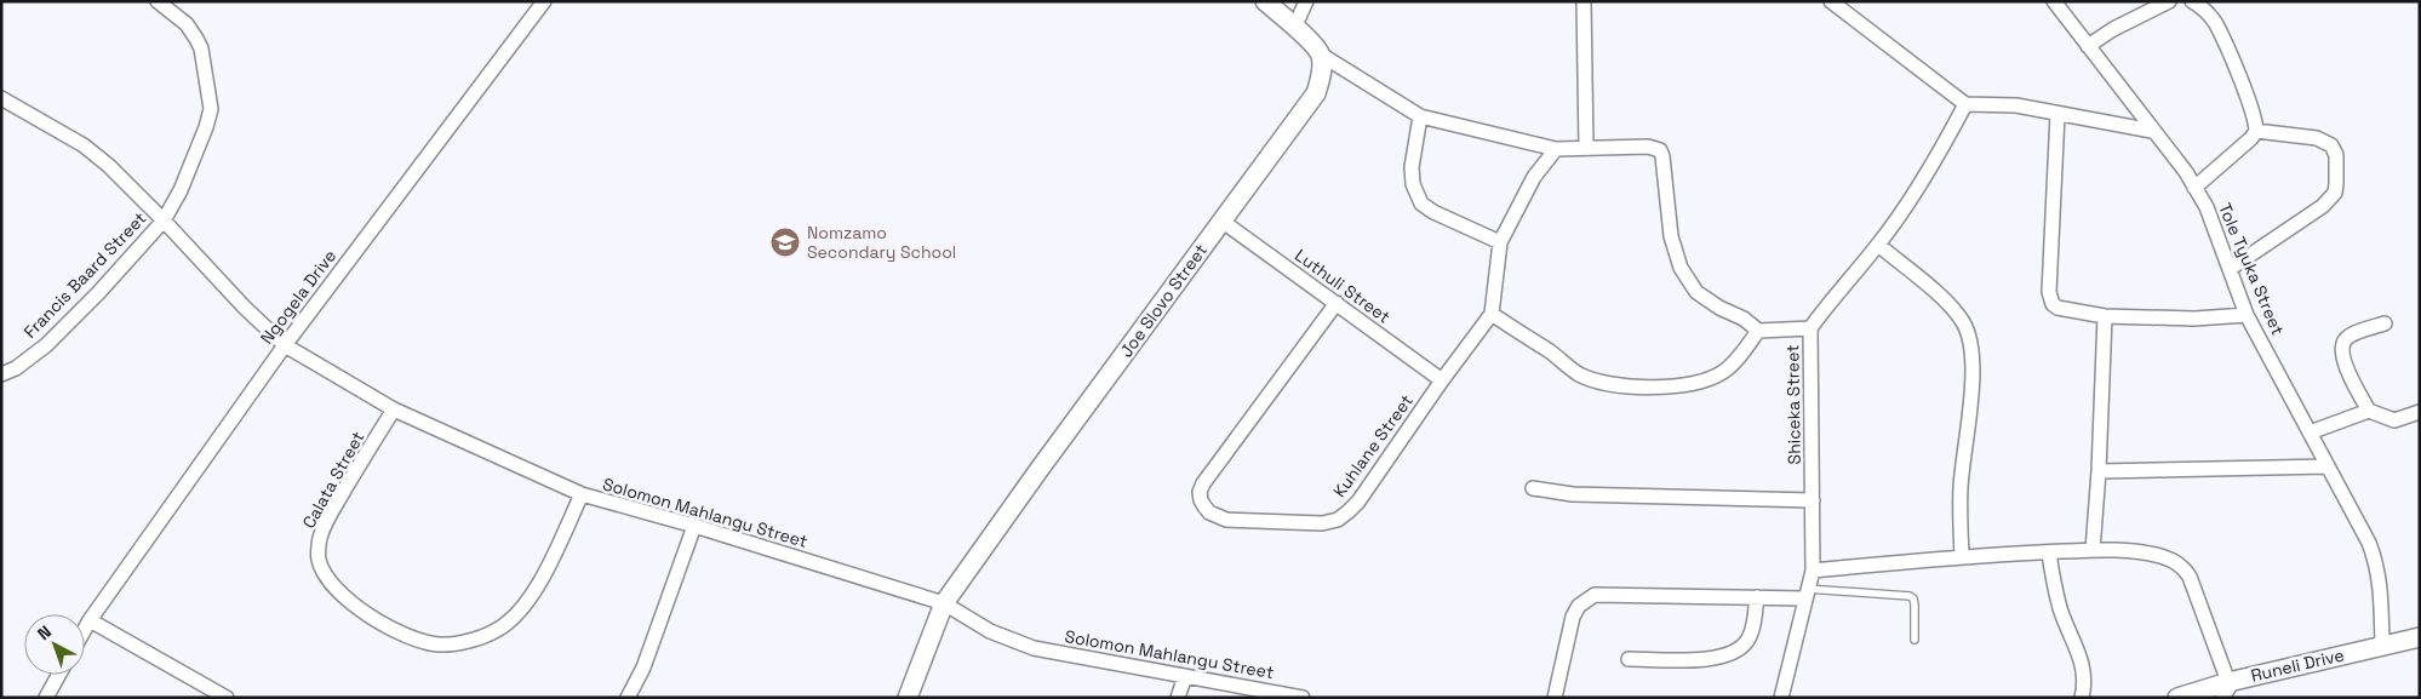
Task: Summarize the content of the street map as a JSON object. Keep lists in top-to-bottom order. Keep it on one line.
{"streets":{"street":["Tole Tyuka Street","Francis Baard Street","Luthuli Street","Ngogela Drive","Joe Slovo Street","Shiceka Street","Kuhlane Street","Calata Street","Solomon Mahlangu Street","Runeli Drive"]},"crossings":[["Tole Tyuka Street","Runeli Drive"],["Francis Baard Street","Solomon Mahlangu Street"],["Luthuli Street","Joe Slovo Street"],["Luthuli Street","Kuhlane Street"],["Ngogela Drive","Solomon Mahlangu Street"],["Joe Slovo Street","Solomon Mahlangu Street"],["Calata Street","Solomon Mahlangu Street"]],"places":{"school or university":["Nomzamo Secondary School"]},"north":"top left"}
